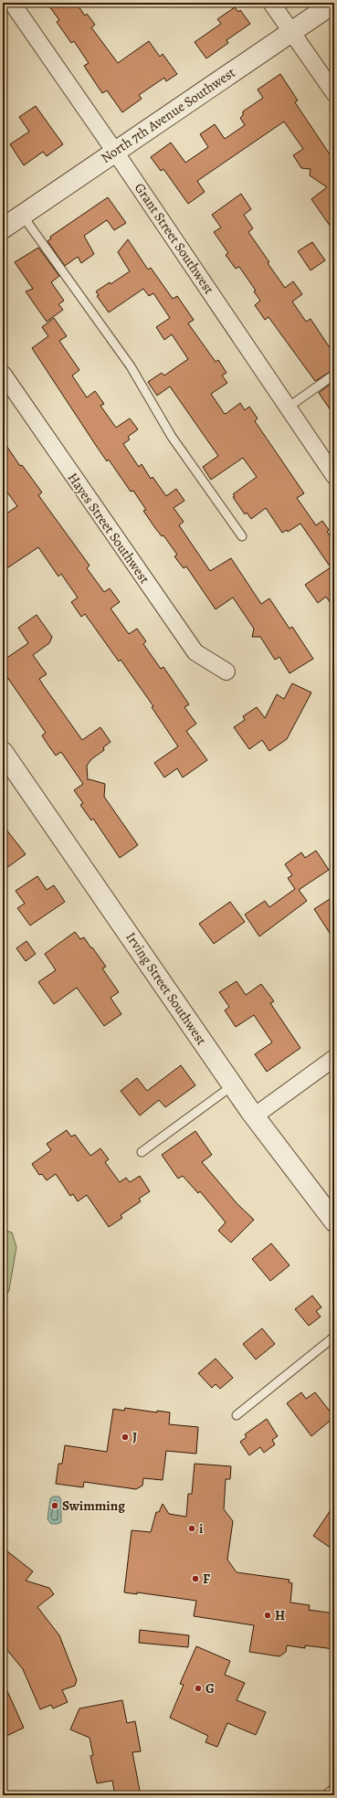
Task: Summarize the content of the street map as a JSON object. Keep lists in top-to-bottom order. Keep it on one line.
{"streets":{"street":["North 7th Avenue Southwest","Grant Street Southwest","Hayes Street Southwest","Irving Street Southwest"]},"crossings":[["North 7th Avenue Southwest","Grant Street Southwest"]],"places":["J","Swimming","i","F","H","G"]}
